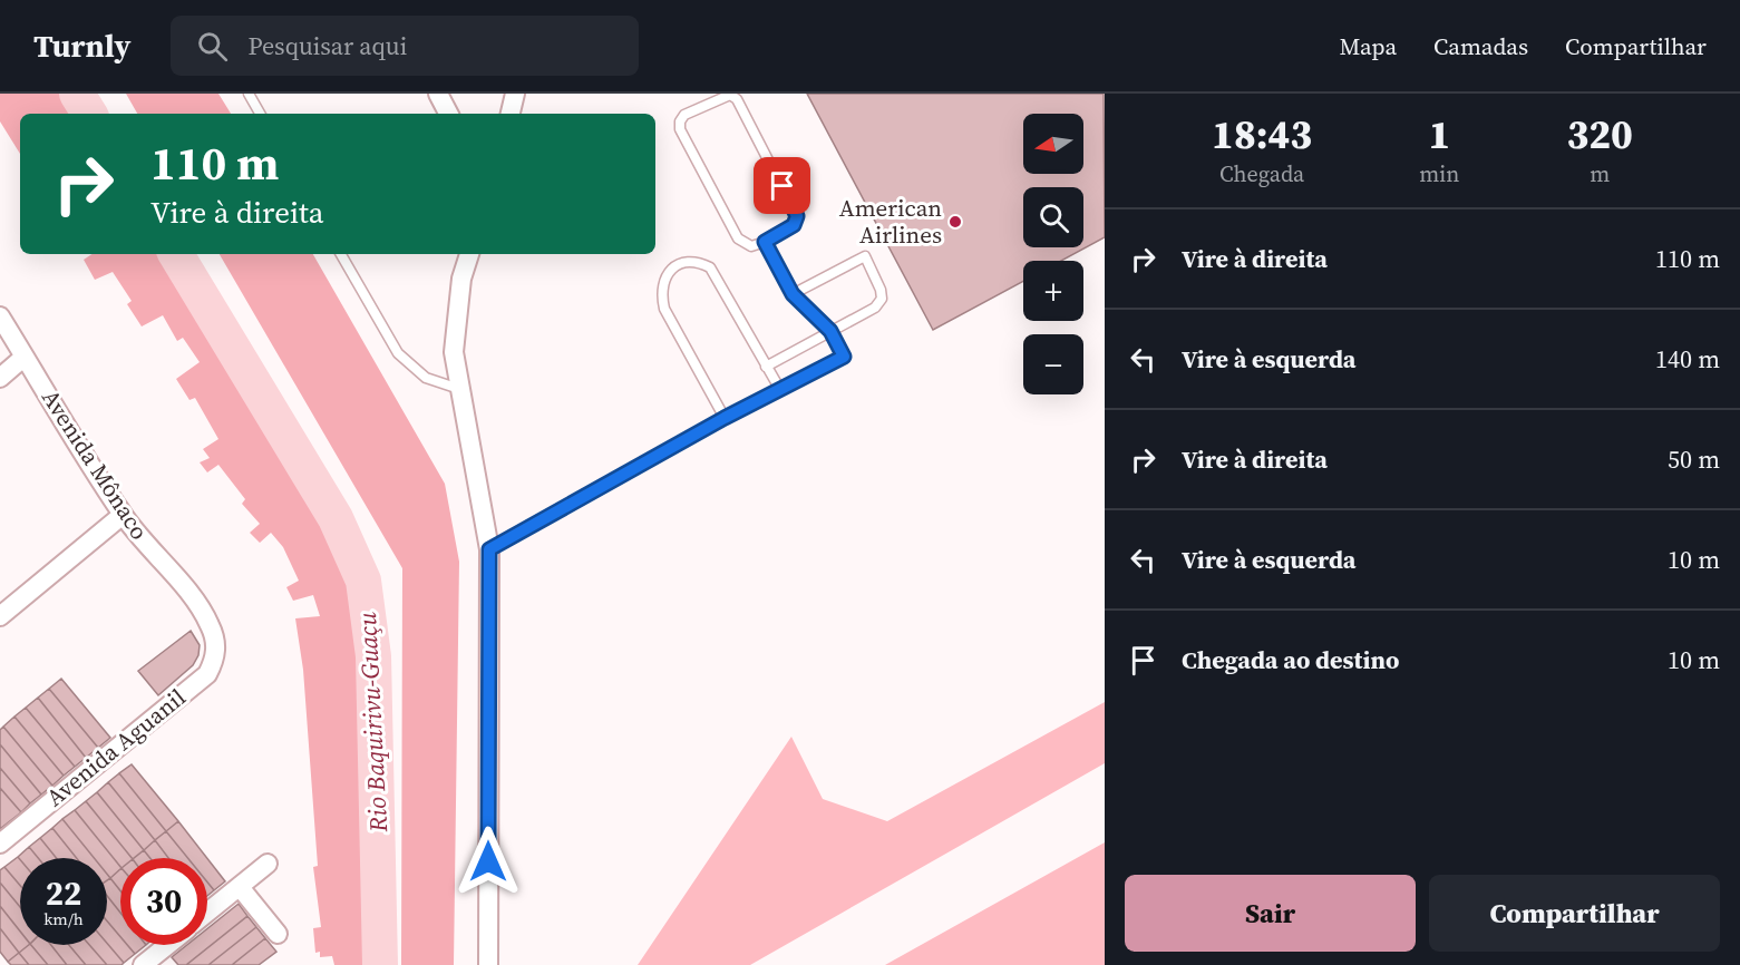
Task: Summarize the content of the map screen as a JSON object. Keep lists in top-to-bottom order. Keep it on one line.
{"streets":{"street":["Avenida Mônaco","Avenida Aguanil"]},"crossings":[["Avenida Mônaco","Avenida Aguanil"]],"water":["Rio Baquirivu-Guaçu"],"places":["American Airlines"],"north":"left","page":{"header":"Turnly","search":"Pesquisar aqui","nav":["Mapa","Camadas","Compartilhar"],"eta":["18:43","Chegada","1","min","320","m"],"map_buttons":["+","−"],"turn":["110 m","Vire à direita"],"list":[{"name":"Vire à direita","value":"110 m"},{"name":"Vire à esquerda","value":"140 m"},{"name":"Vire à direita","value":"50 m"},{"name":"Vire à esquerda","value":"10 m"},{"name":"Chegada ao destino","value":"10 m"}],"speed":"22 km/h","limit":"30","buttons":["Sair","Compartilhar"]}}
